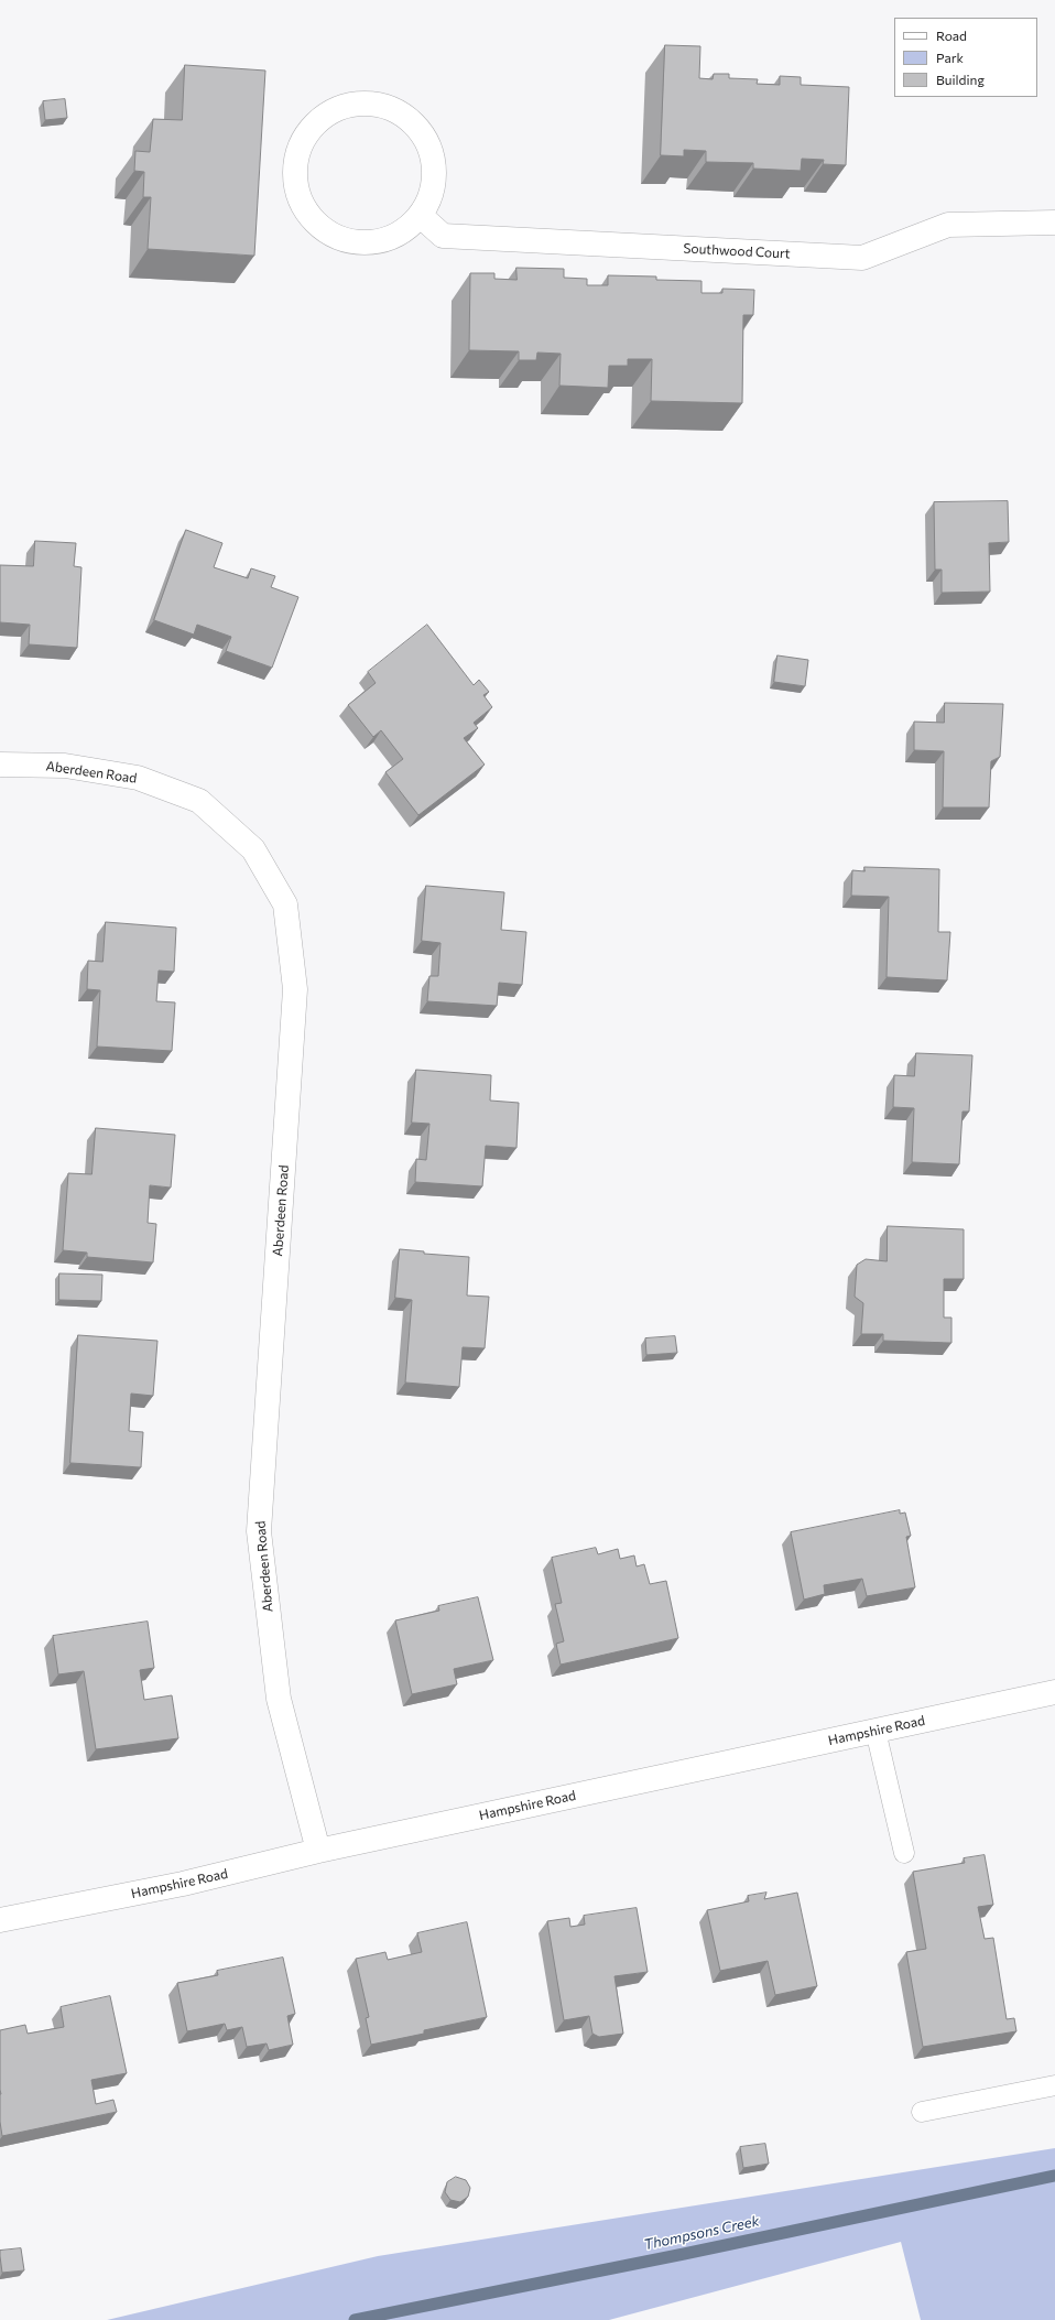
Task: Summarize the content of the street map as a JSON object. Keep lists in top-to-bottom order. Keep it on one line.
{"streets":{"street":["Southwood Court","Aberdeen Road","Hampshire Road"]},"crossings":[["Aberdeen Road","Hampshire Road"]],"water":["Thompsons Creek"],"legend":["Road","Park","Building"]}
